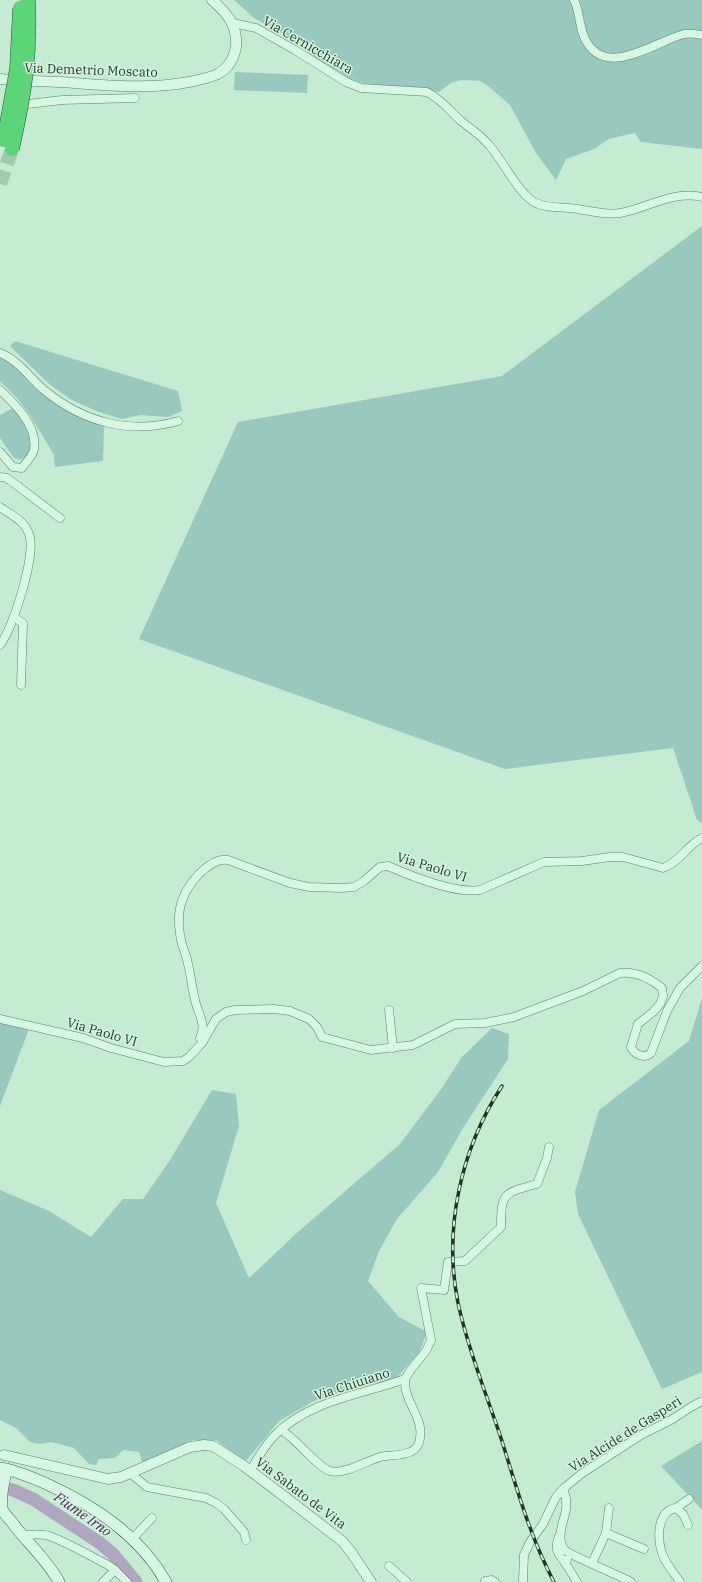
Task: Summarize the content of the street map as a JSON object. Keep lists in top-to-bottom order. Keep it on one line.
{"streets":{"street":["Via Cernicchiara","Via Demetrio Moscato","Via Paolo VI","Via Chiuiano","Via Alcide de Gasperi","Via Sabato de Vita"]},"crossings":[["Via Cernicchiara","Via Demetrio Moscato"],["Via Chiuiano","Via Sabato de Vita"]],"water":["Fiume Irno"]}
